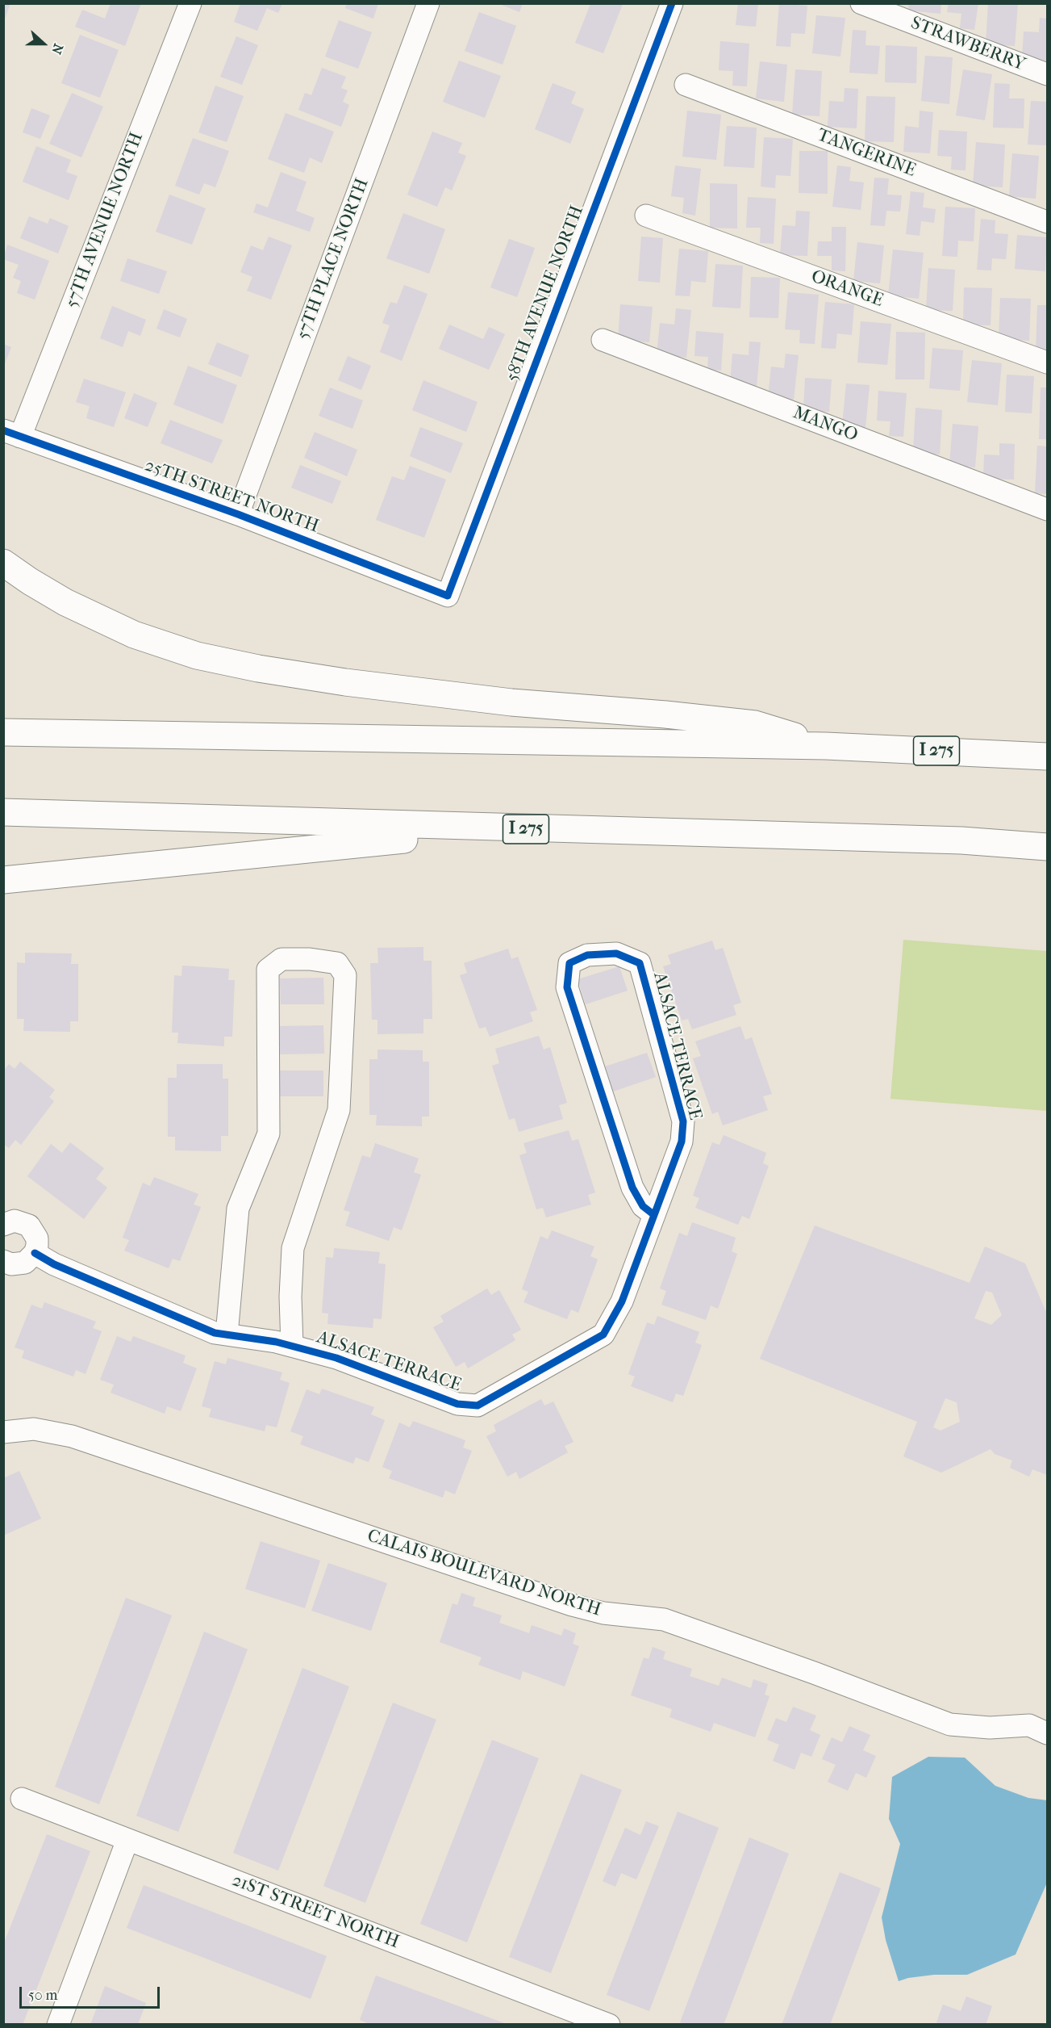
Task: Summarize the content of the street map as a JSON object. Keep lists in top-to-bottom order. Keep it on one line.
{"streets":{"highway":["I 275"],"street":["STRAWBERRY","TANGERINE","57TH AVENUE NORTH","57TH PLACE NORTH","ORANGE","58TH AVENUE NORTH","MANGO","25TH STREET NORTH","ALSACE TERRACE","CALAIS BOULEVARD NORTH","21ST STREET NORTH"]},"crossings":[["57TH AVENUE NORTH","25TH STREET NORTH"],["57TH PLACE NORTH","25TH STREET NORTH"],["58TH AVENUE NORTH","25TH STREET NORTH"]],"scale_bar":"50 m","north":"right"}
